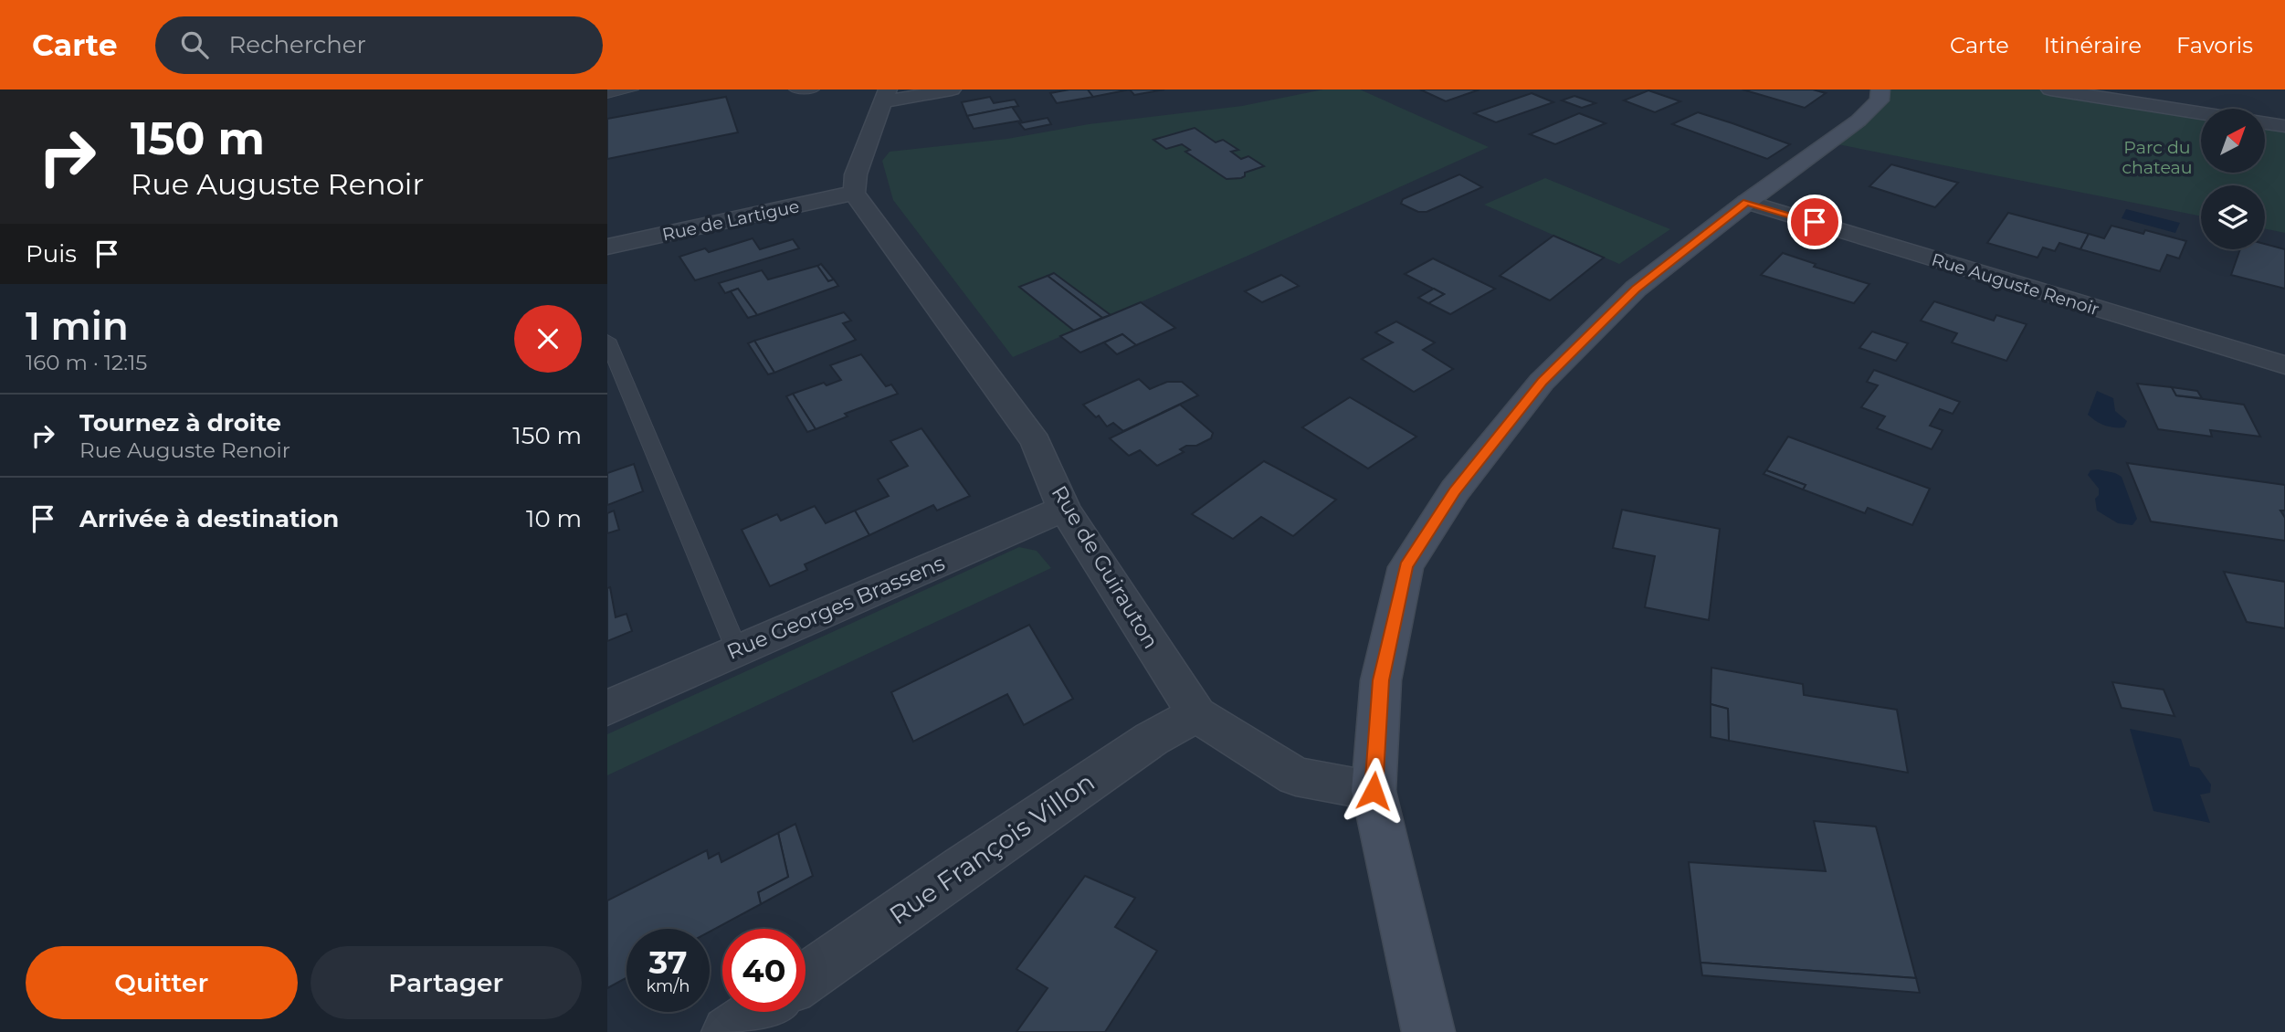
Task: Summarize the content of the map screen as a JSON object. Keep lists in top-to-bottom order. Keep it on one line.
{"streets":{"street":["Rue de Lartigue","Rue Auguste Renoir","Rue de Guirauton","Rue Georges Brassens","Rue François Villon"]},"crossings":[["Rue de Lartigue","Rue de Guirauton"],["Rue de Guirauton","Rue Georges Brassens"],["Rue de Guirauton","Rue François Villon"]],"parks":["Parc du chateau"],"north":"top right","page":{"header":"Carte","search":"Rechercher","nav":["Carte","Itinéraire","Favoris"],"turn":["150 m","Rue Auguste Renoir"],"then":"Puis","heading":["1 min","160 m · 12:15"],"list":[{"name":"Tournez à droite","note":"Rue Auguste Renoir","value":"150 m"},{"name":"Arrivée à destination","value":"10 m"}],"speed":"37 km/h","limit":"40","buttons":["Quitter","Partager"]}}
